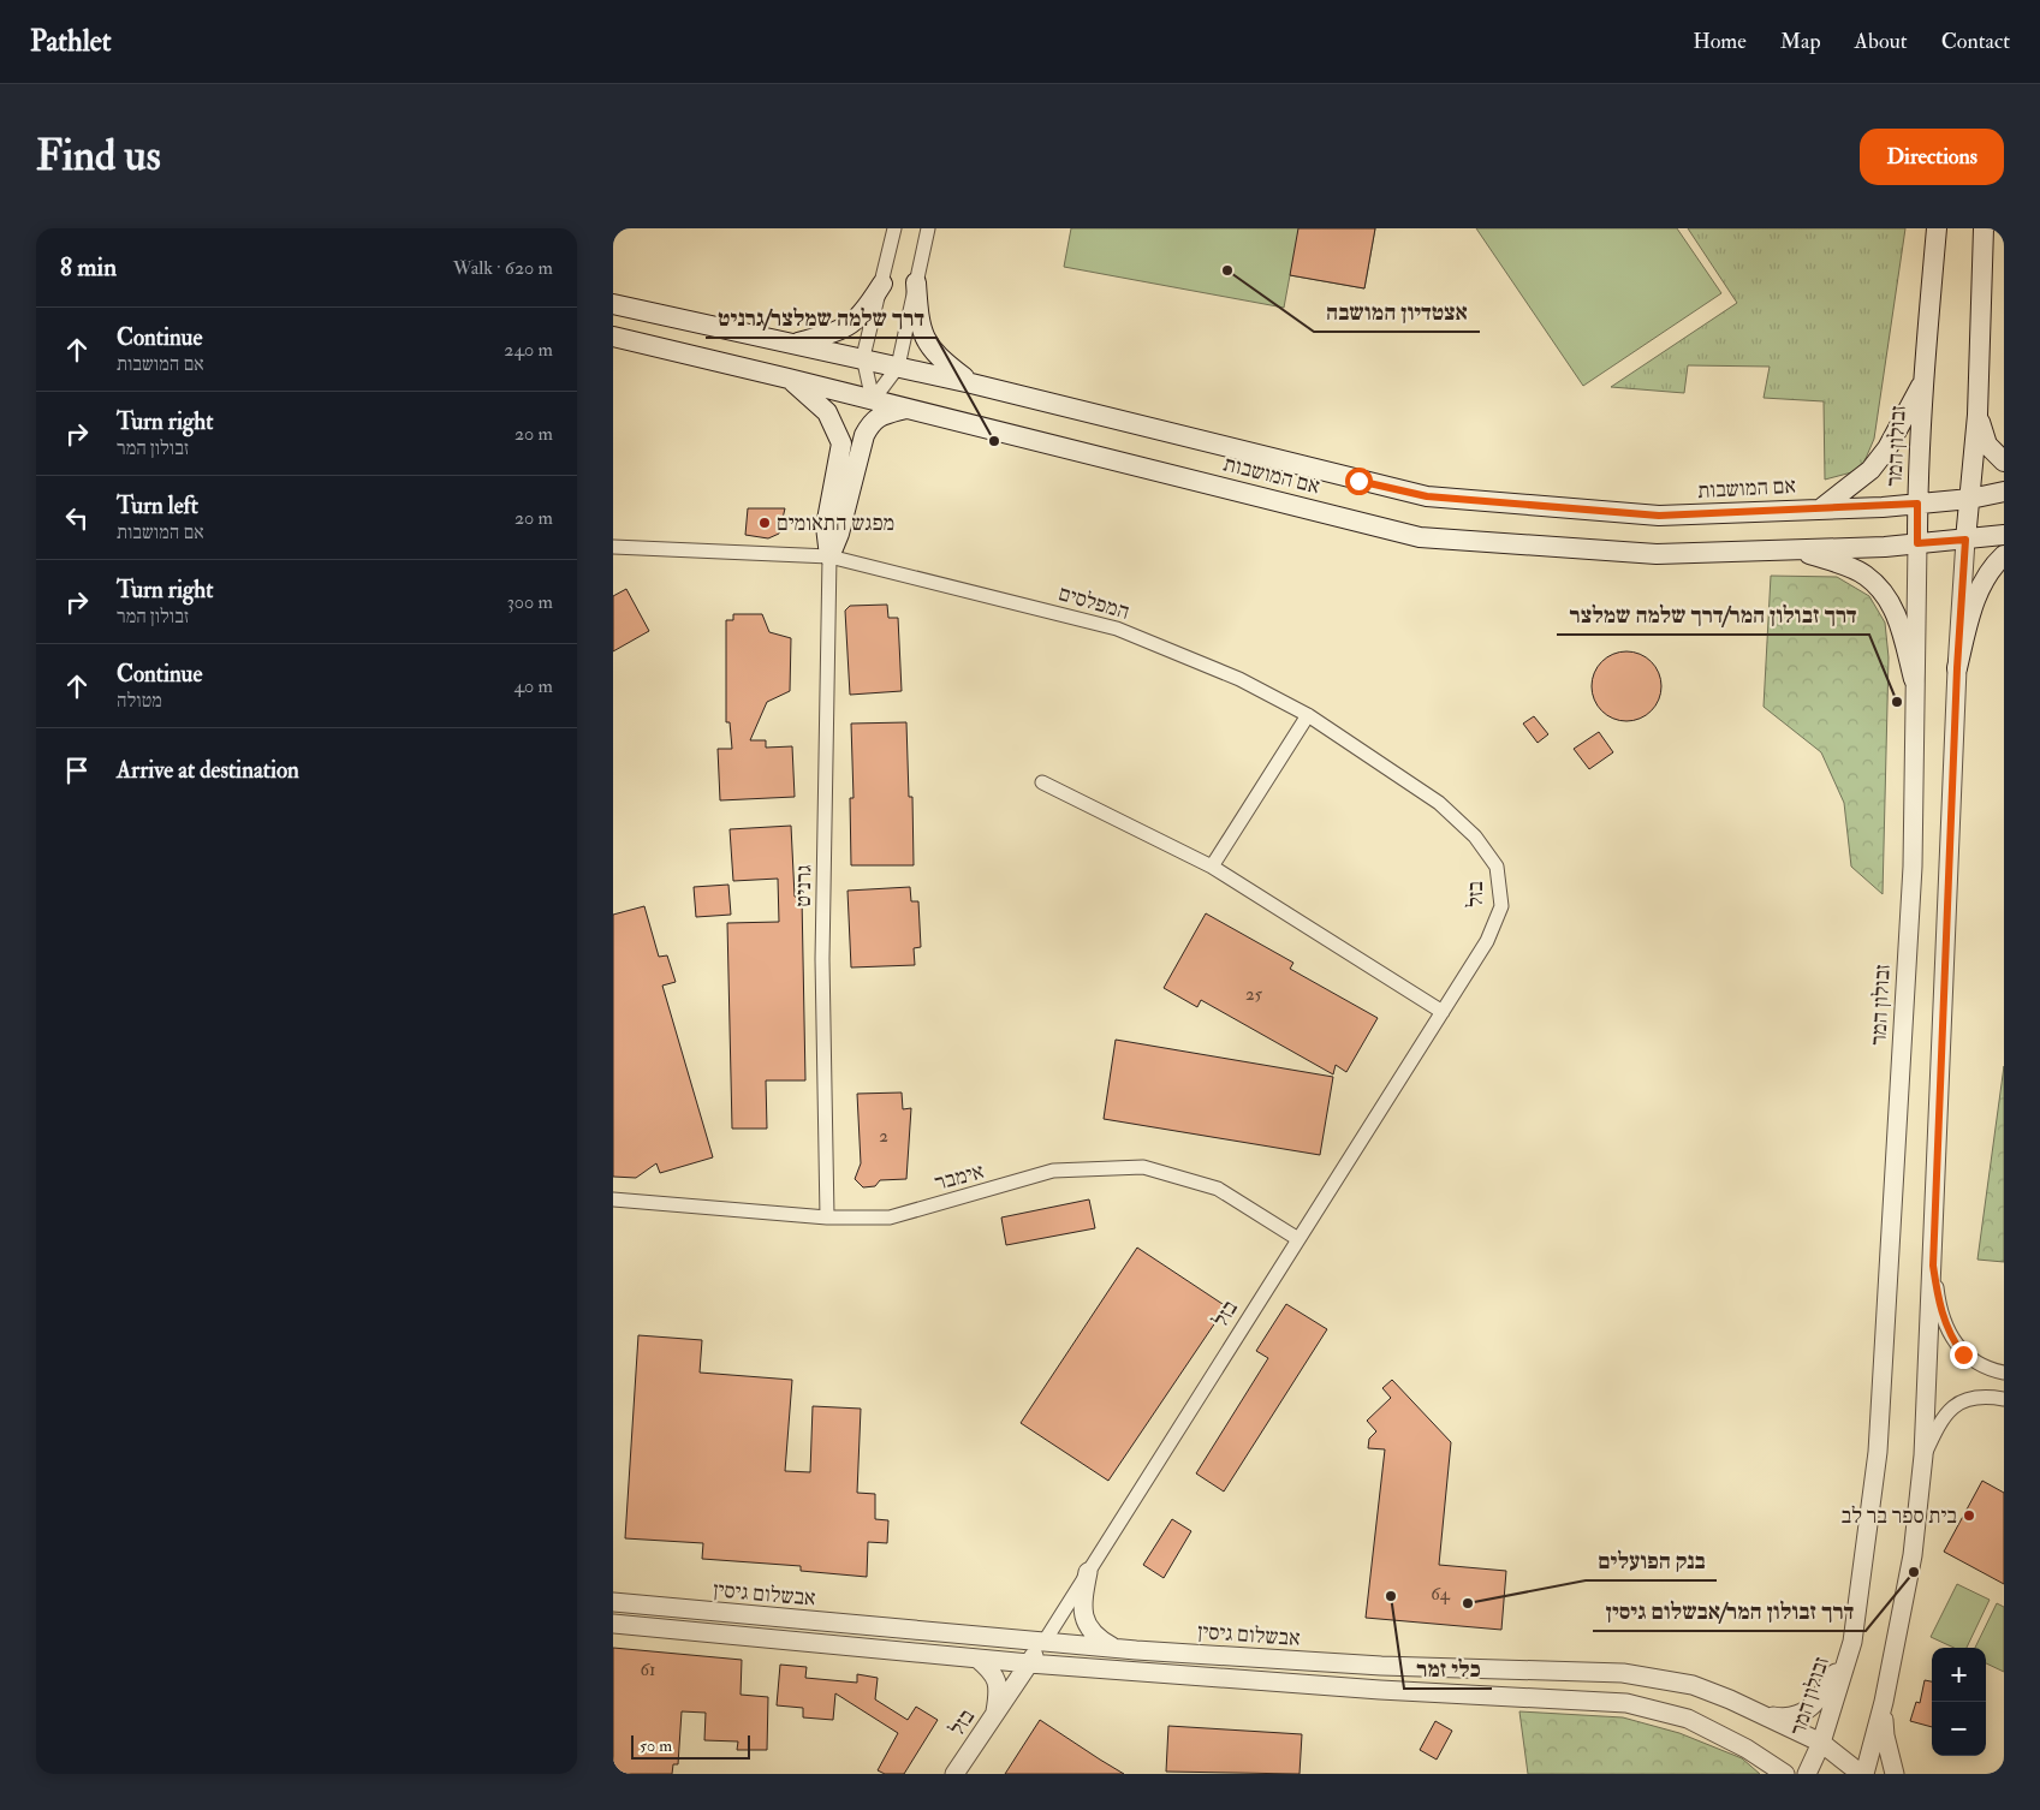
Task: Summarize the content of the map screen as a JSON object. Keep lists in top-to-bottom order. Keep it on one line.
{"streets":{"main road":["זבולון המר","אם המושבות"],"street":["המפלסים","גרניט","בזל","אימבר","אבשלום גיסין"]},"crossings":[["זבולון המר","אם המושבות"],["זבולון המר","אבשלום גיסין"],["המפלסים","גרניט"],["המפלסים","בזל"],["גרניט","אימבר"],["בזל","אימבר"],["בזל","אבשלום גיסין"]],"places":["אצטדיון המושבה","דרך שלמה שמלצר/גרניט","מפגש התאומים","דרך זבולון המר/דרך שלמה שמלצר","בית ספר בר לב","דרך זבולון המר/אבשלום גיסין","כלי זמר","בנק הפועלים"],"house_numbers":["25","2","64","61"],"scale_bar":"50 m","page":{"header":"Pathlet","nav":["Home","Map","About","Contact"],"buttons":"Directions","title":"Find us","heading":["8 min","Walk · 620 m"],"list":[["Continue","אם המושבות","240 m"],["Turn right","זבולון המר","20 m"],["Turn left","אם המושבות","20 m"],["Turn right","זבולון המר","300 m"],["Continue","מטולה","40 m"],"Arrive at destination"],"map_buttons":["+","−"],"scale":"50 m"}}
